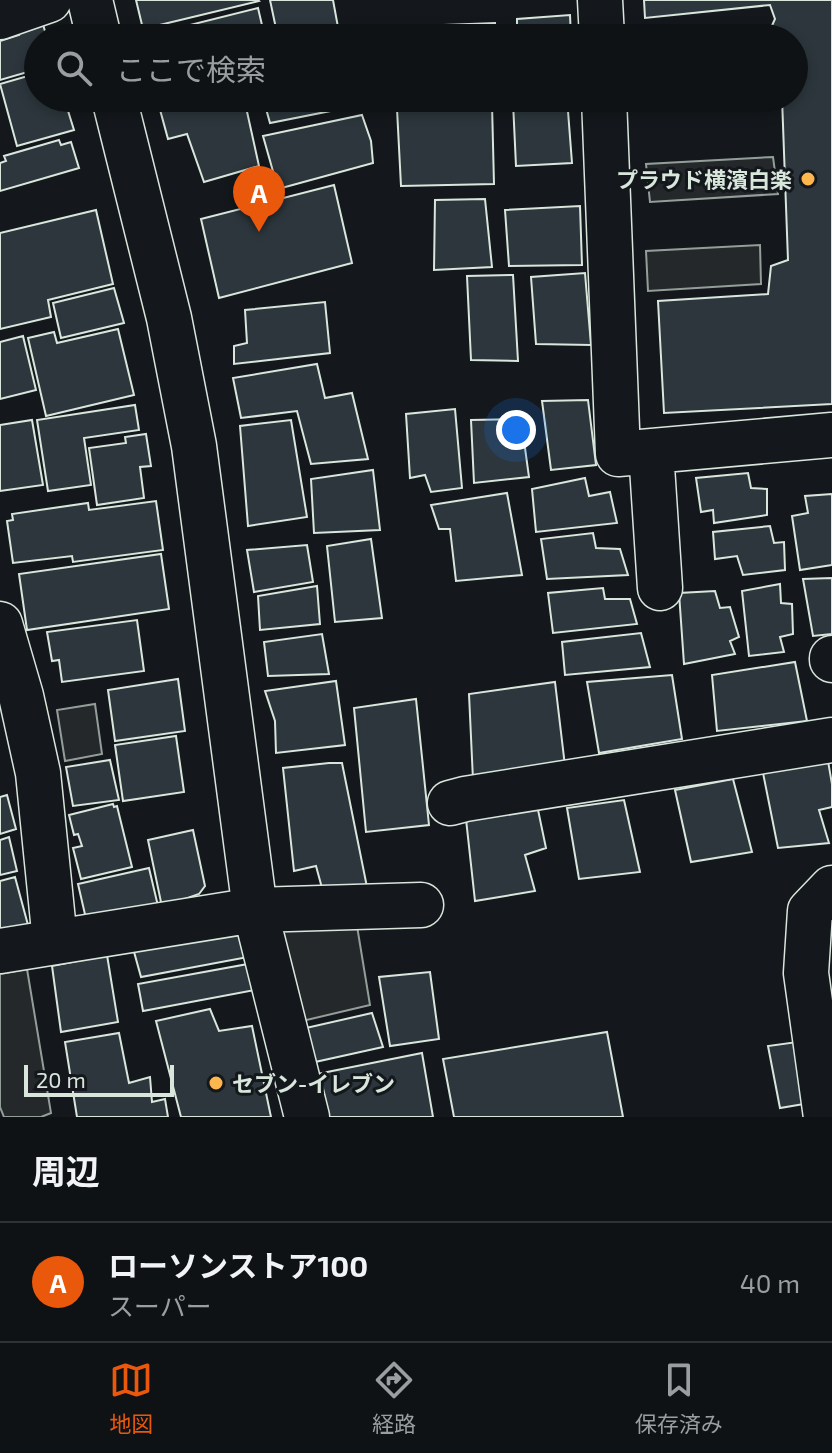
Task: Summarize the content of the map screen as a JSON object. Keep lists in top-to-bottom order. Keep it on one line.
{"places":["プラウド横濱白楽","セブン-イレブン"],"scale_bar":"20 m","page":{"search":"ここで検索","pins":"A","scale":"20 m","heading":"周辺","list":[{"mark":"A","name":"ローソンストア100","note":"スーパー","value":"40 m"}],"nav":["地図","経路","保存済み"]}}
